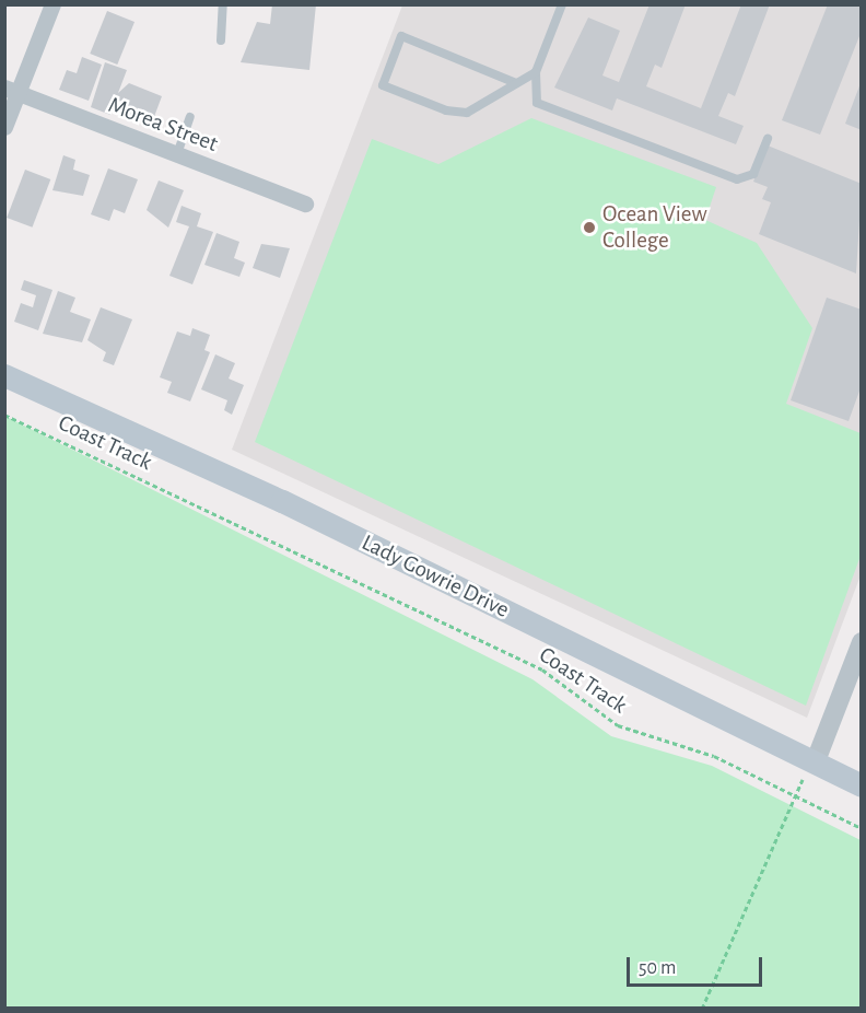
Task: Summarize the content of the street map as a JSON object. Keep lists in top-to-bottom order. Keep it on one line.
{"streets":{"main road":["Lady Gowrie Drive"],"street":["Morea Street"],"path":["Coast Track"]},"places":["Ocean View College"],"scale_bar":"50 m"}
